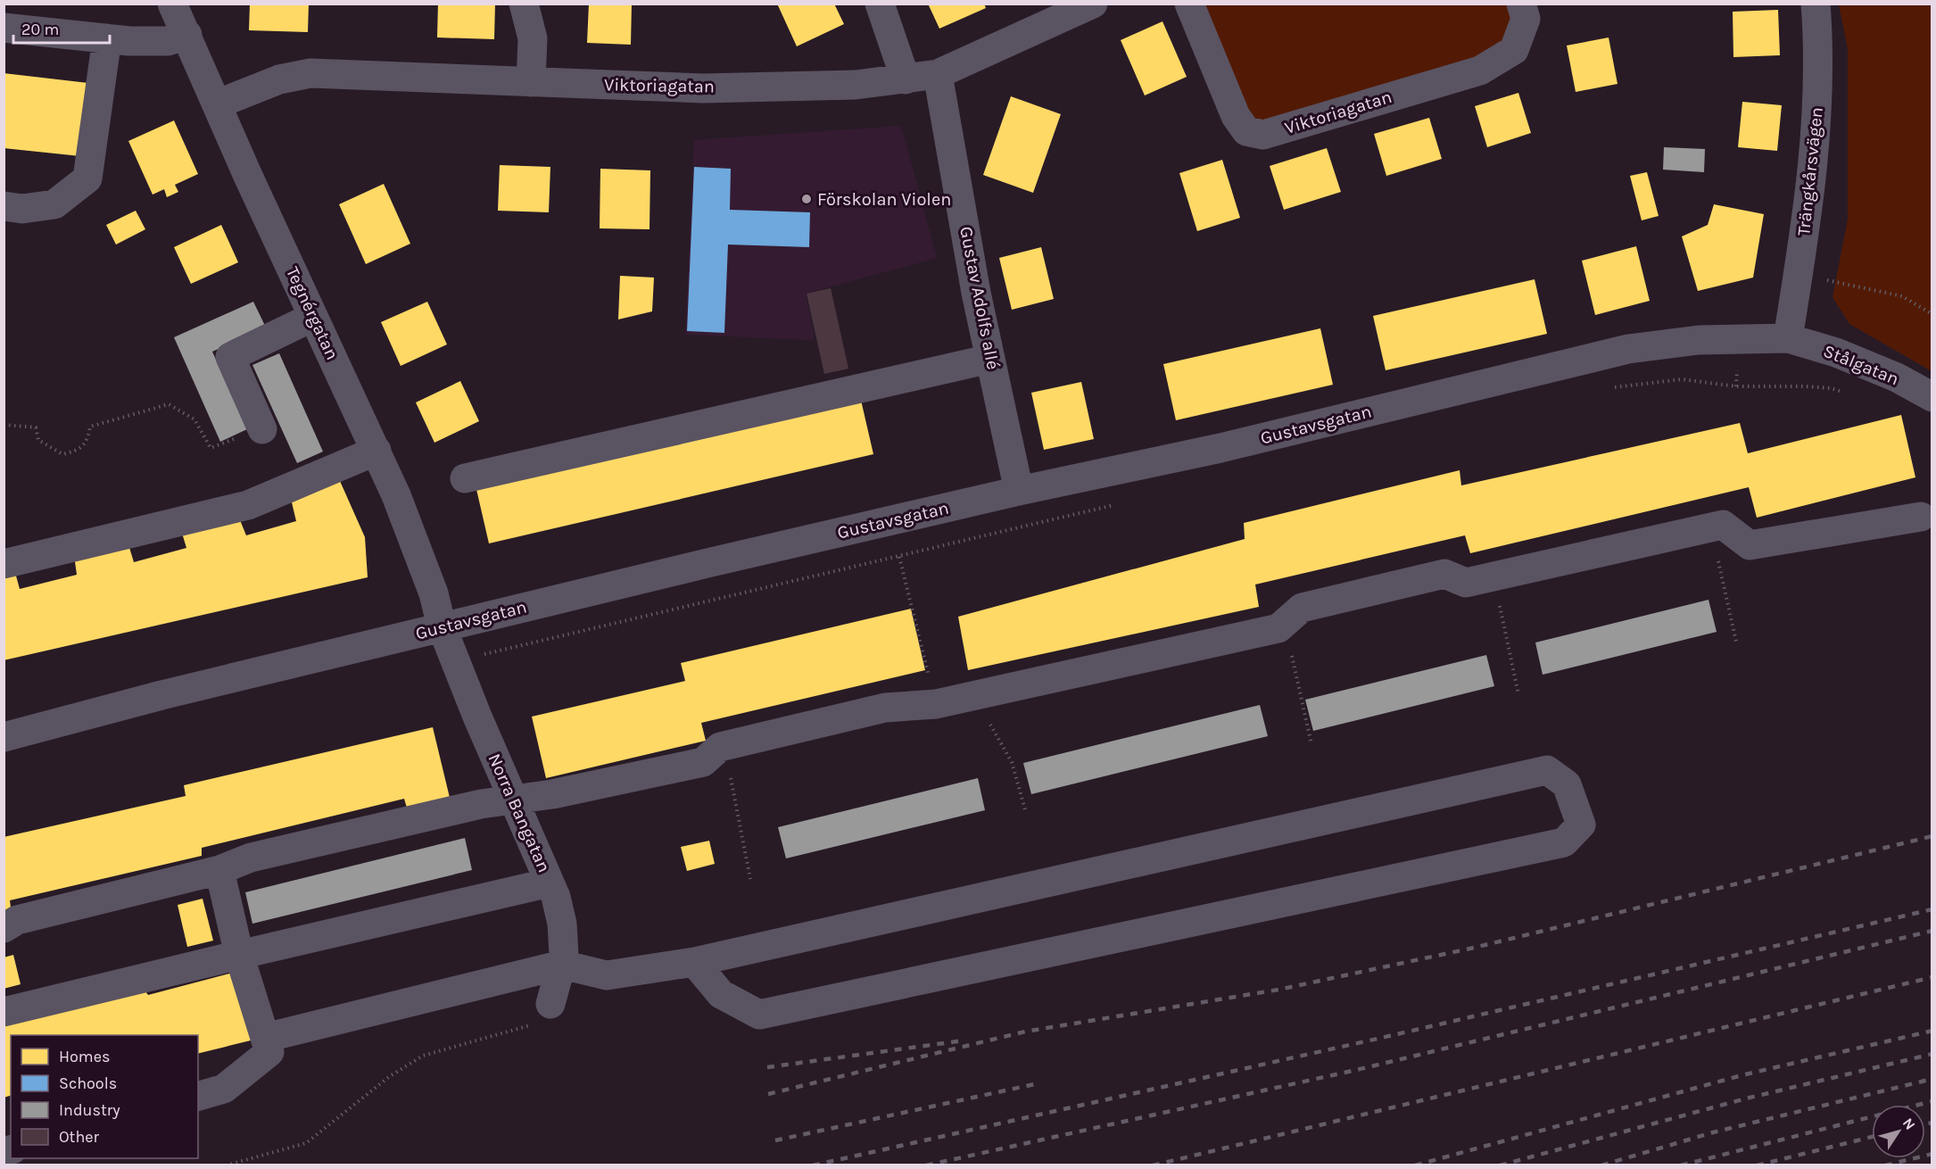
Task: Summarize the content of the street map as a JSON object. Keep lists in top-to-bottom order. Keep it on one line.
{"streets":{"street":["Viktoriagatan","Trängkårsvägen","Gustav Adolfs allé","Tegnérgatan","Stålgatan","Gustavsgatan","Norra Bangatan"]},"crossings":[["Viktoriagatan","Gustav Adolfs allé"],["Viktoriagatan","Tegnérgatan"],["Trängkårsvägen","Stålgatan"],["Trängkårsvägen","Gustavsgatan"],["Gustav Adolfs allé","Gustavsgatan"],["Tegnérgatan","Gustavsgatan"],["Tegnérgatan","Norra Bangatan"],["Stålgatan","Gustavsgatan"],["Gustavsgatan","Norra Bangatan"]],"places":["Förskolan Violen"],"legend":["Homes","Schools","Industry","Other"],"scale_bar":"20 m","north":"top right"}
